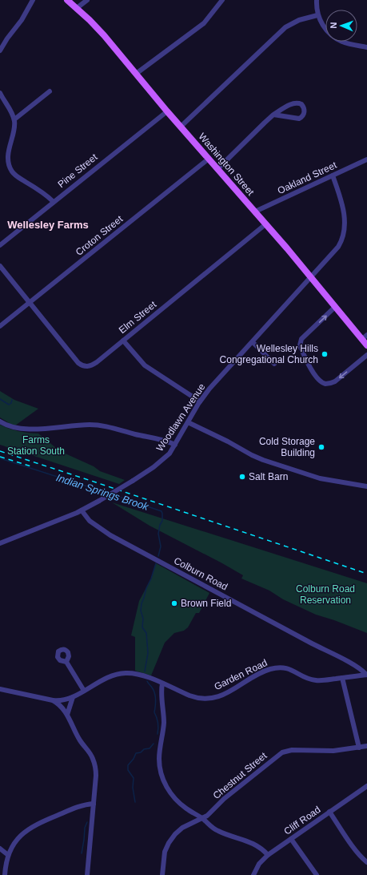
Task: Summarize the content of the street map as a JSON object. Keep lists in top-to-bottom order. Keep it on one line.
{"streets":{"main road":["Washington Street"],"street":["Pine Street","Oakland Street","Croton Street","Elm Street","Woodlawn Avenue","Colburn Road","Garden Road","Chestnut Street","Cliff Road"]},"crossings":[["Washington Street","Pine Street"],["Washington Street","Oakland Street"],["Washington Street","Croton Street"],["Washington Street","Elm Street"],["Washington Street","Woodlawn Avenue"],["Oakland Street","Woodlawn Avenue"],["Croton Street","Elm Street"],["Woodlawn Avenue","Colburn Road"],["Colburn Road","Garden Road"]],"districts":["Wellesley Farms"],"water":["Indian Springs Brook"],"parks":["Farms Station South","Colburn Road Reservation"],"places":["Wellesley Hills Congregational Church","Cold Storage Building","Salt Barn","Brown Field"],"north":"left"}
